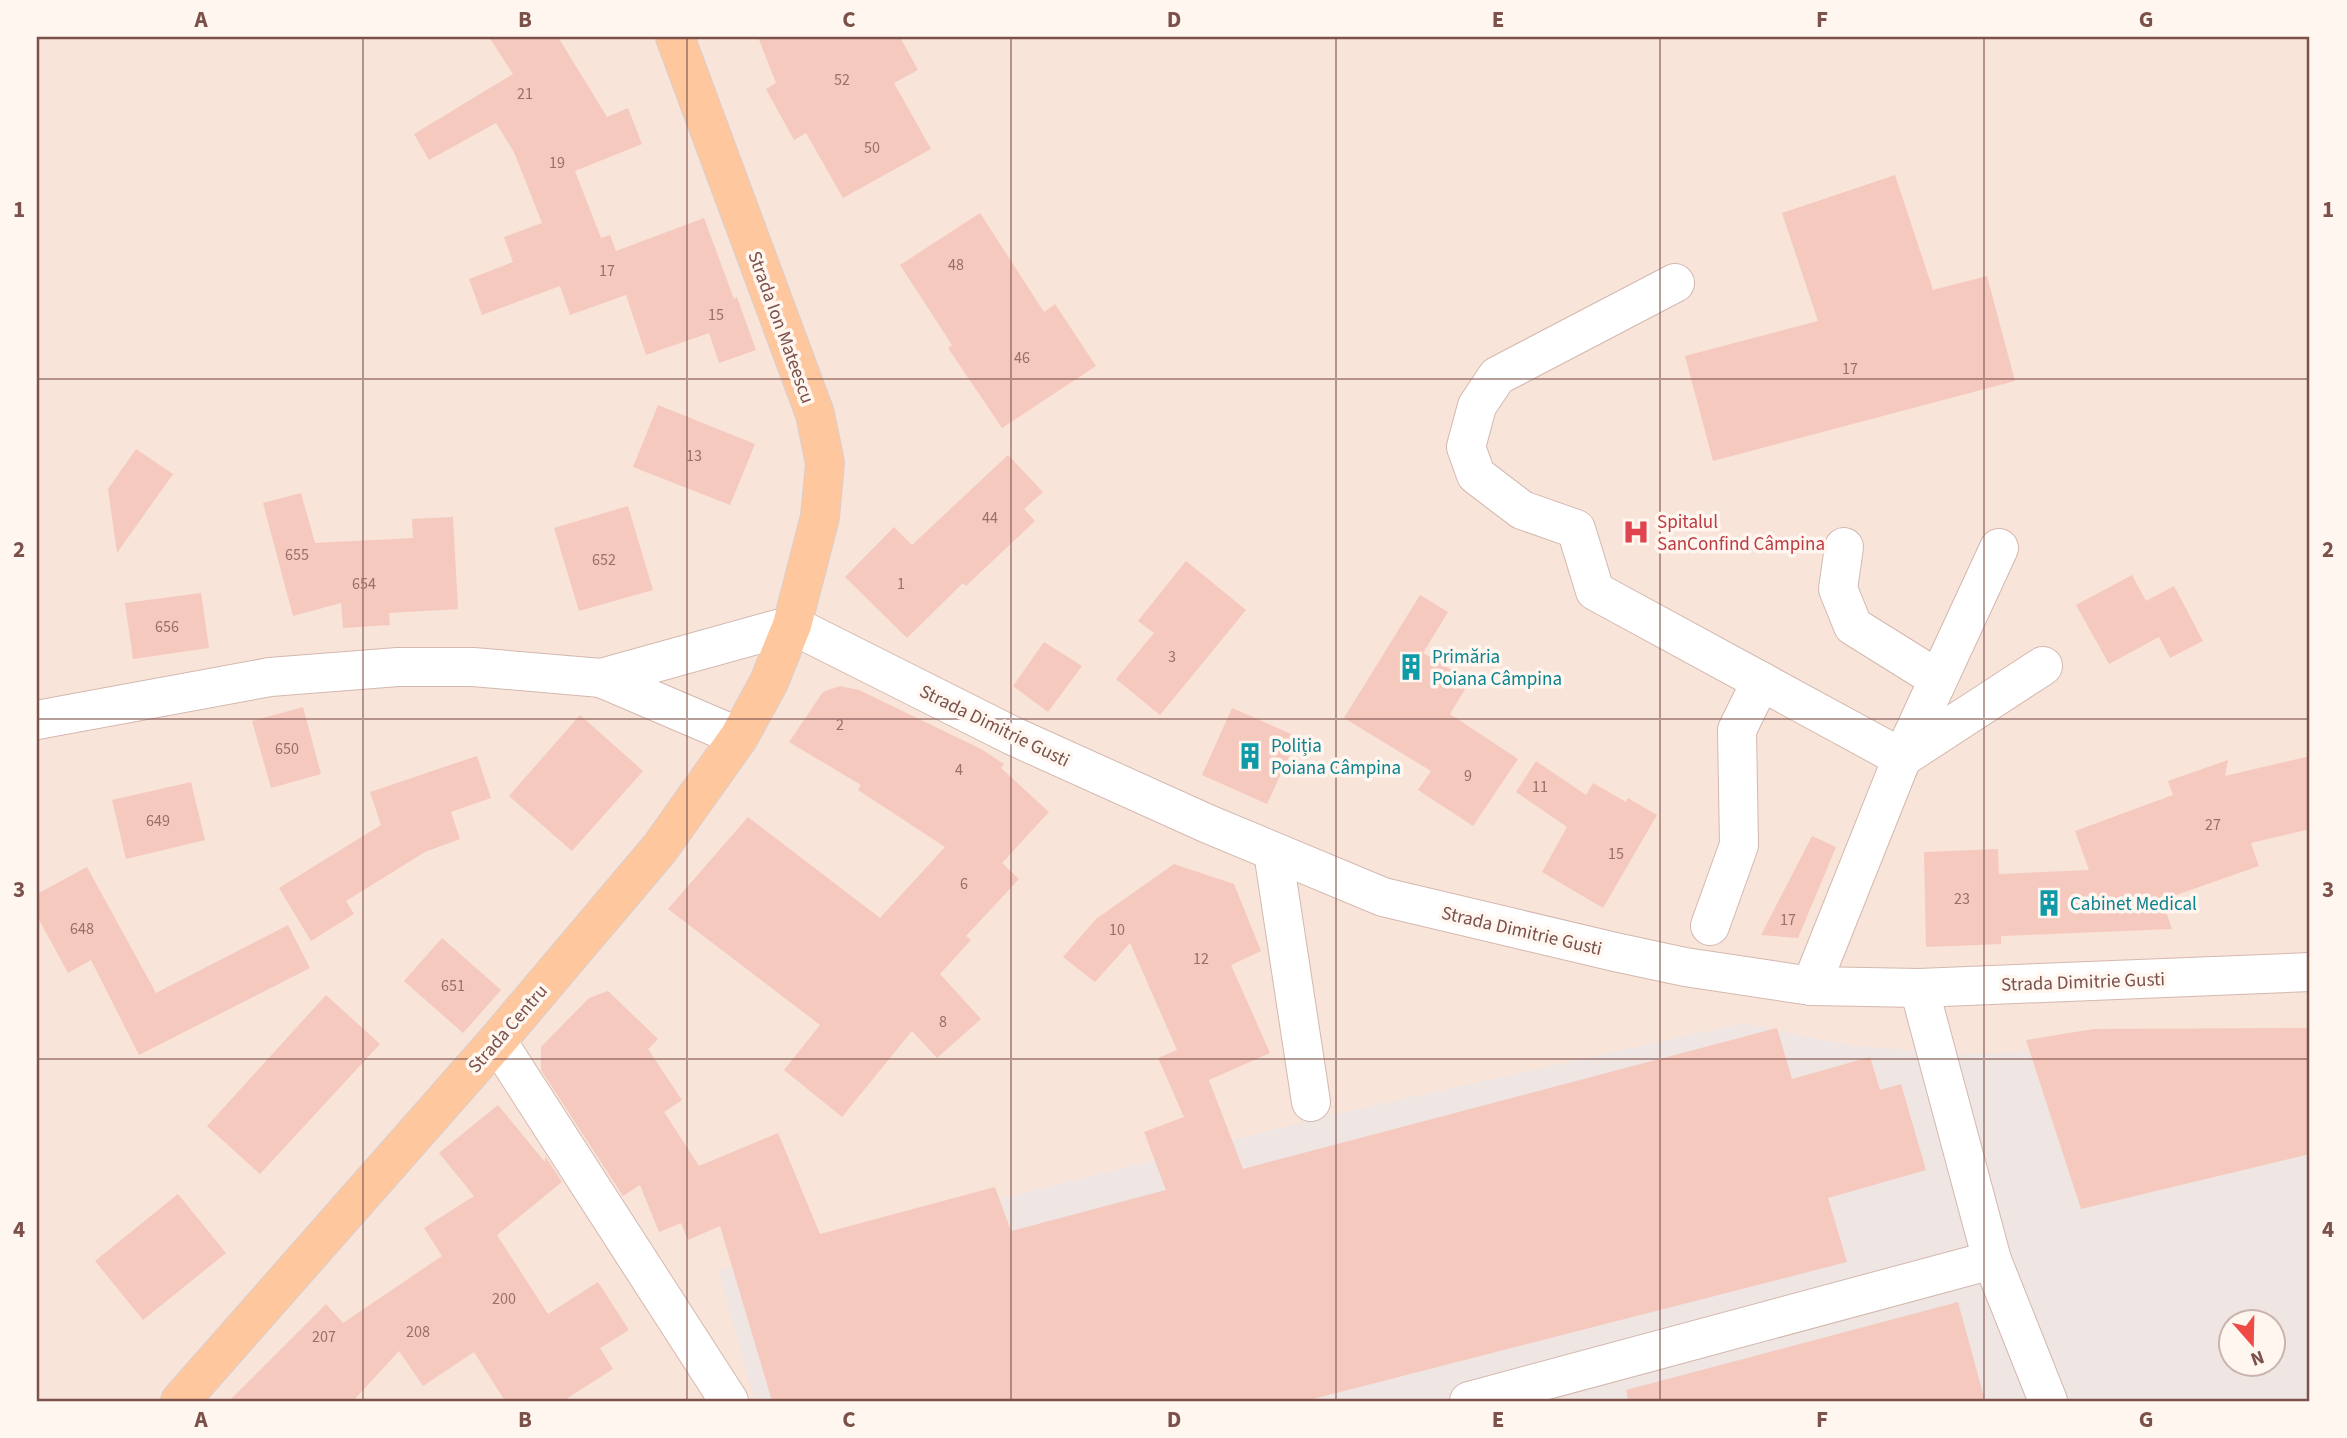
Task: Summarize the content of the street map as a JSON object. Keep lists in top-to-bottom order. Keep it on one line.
{"streets":{"main road":["Strada Ion Mateescu","Strada Centru"],"street":["Strada Dimitrie Gusti"]},"crossings":[["Strada Ion Mateescu","Strada Dimitrie Gusti"],["Strada Ion Mateescu","Strada Centru"],["Strada Dimitrie Gusti","Strada Centru"]],"places":{"hospital":["Spitalul SanConfind Câmpina"],"building":["Primăria Poiana Câmpina","Poliția Poiana Câmpina","Cabinet Medical"]},"house_numbers":["52","21","50","19","48","17","15","46","17","13","44","655","652","654","1","656","3","2","650","4","9","11","649","27","15","6","23","17","648","10","12","651","8","200","208","207"],"north":"bottom","grid":{"columns":["A","B","C","D","E","F","G"],"rows":["1","2","3","4"]}}
